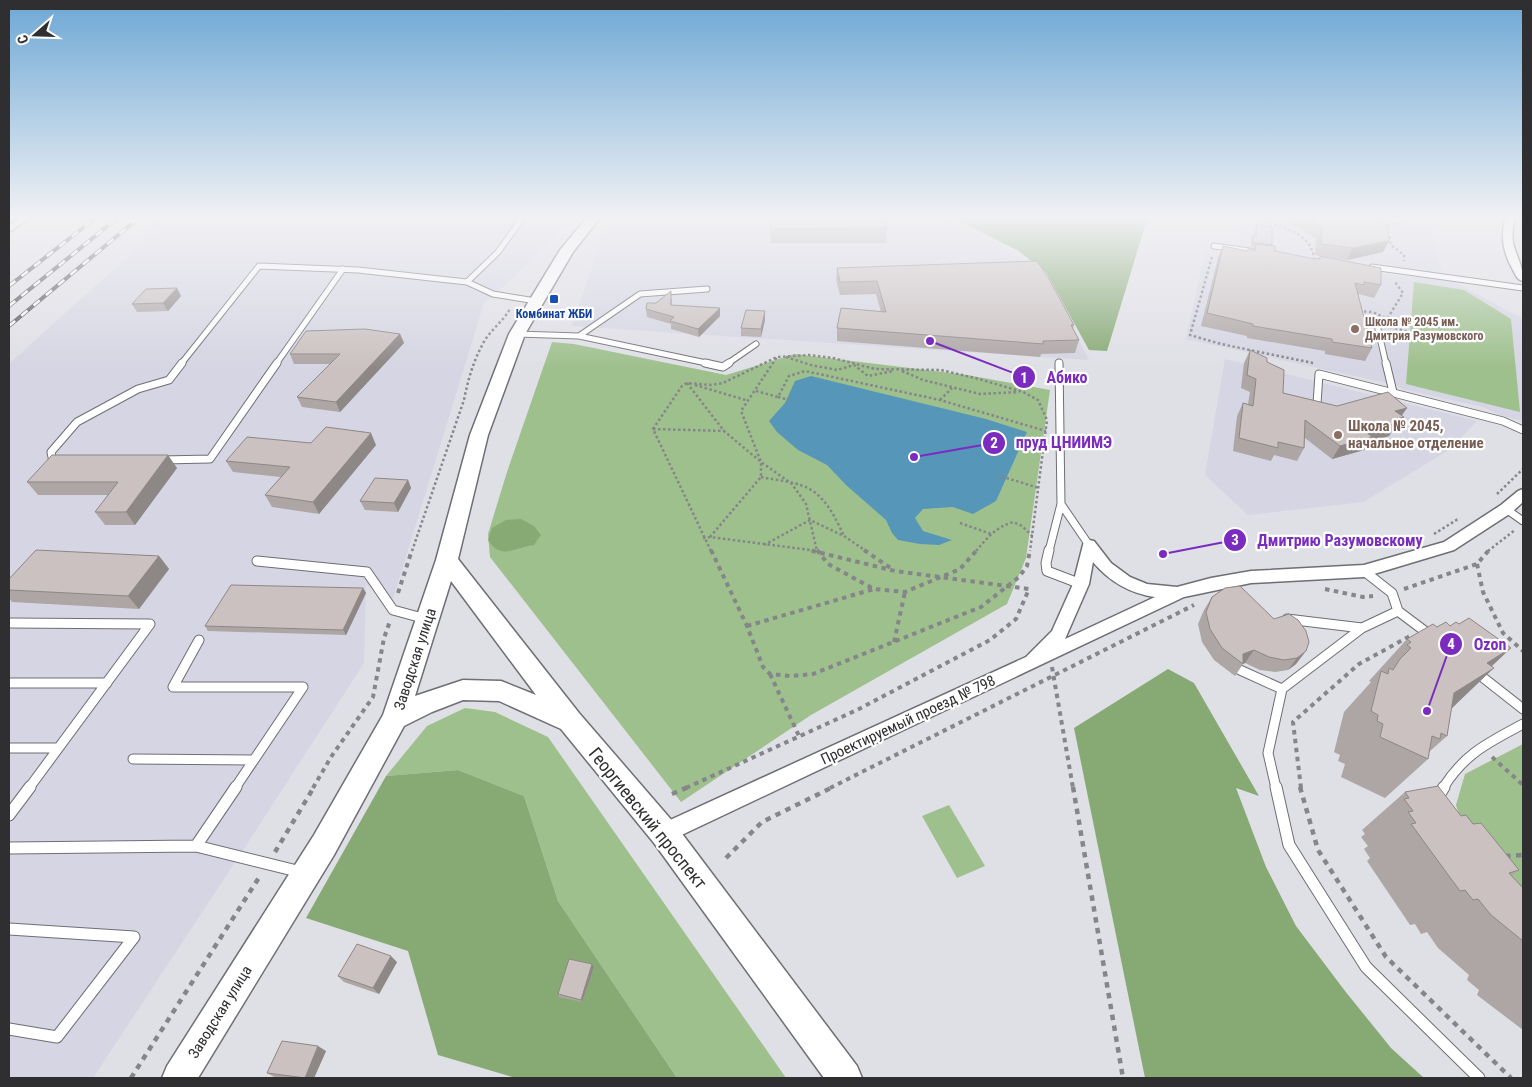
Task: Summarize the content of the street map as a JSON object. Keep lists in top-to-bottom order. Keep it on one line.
{"streets":{"street":["Заводская улица","Проектируемый проезд № 798","Георгиевский проспект"]},"crossings":[["Заводская улица","Георгиевский проспект"],["Проектируемый проезд № 798","Георгиевский проспект"]],"places":{"transit":["Комбинат ЖБИ"],"other":["Школа № 2045 им. Дмитрия Разумовского","Абико","Школа № 2045, начальное отделение","пруд ЦНИИМЭ","Дмитрию Разумовскому","Ozon"]},"north":"left"}
